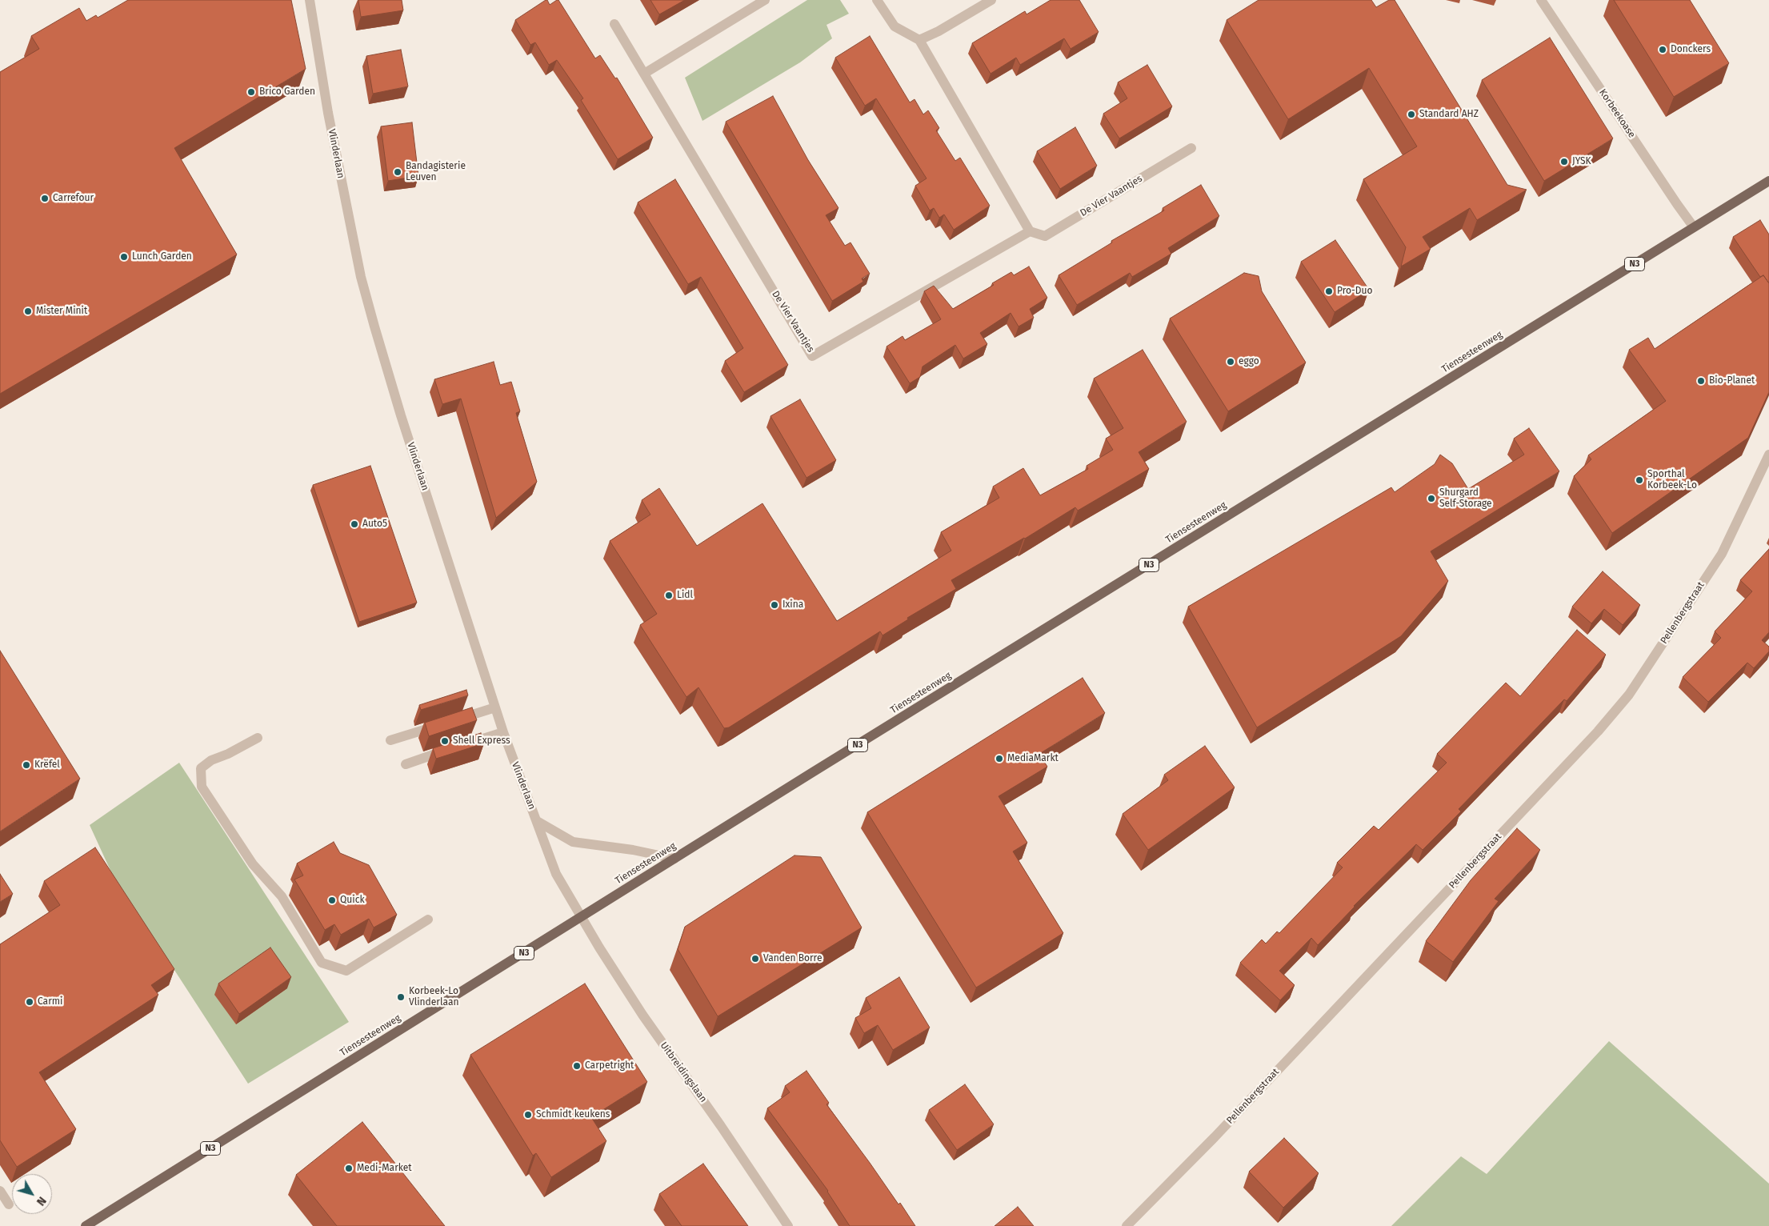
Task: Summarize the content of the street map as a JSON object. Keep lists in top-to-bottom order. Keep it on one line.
{"streets":{"main road":["N3","Tiensesteenweg"],"street":["Korbeekoase","Vlinderlaan","De Vier Vaantjes","Pellenbergstraat","Uitbreidingslaan"]},"crossings":[["Korbeekoase","Tiensesteenweg"],["Vlinderlaan","Tiensesteenweg"],["Vlinderlaan","Uitbreidingslaan"],["Tiensesteenweg","Uitbreidingslaan"]],"places":["Donckers","Brico Garden","Standard AHZ","JYSK","Bandagisterie Leuven","Carrefour","Lunch Garden","Pro-Duo","Mister Minit","eggo","Bio-Planet","Sporthal Korbeek-Lo","Shurgard Self-Storage","Auto5","Lidl","Ixina","Shell Express","MediaMarkt","Krëfel","Quick","Vanden Borre","Korbeek-Lo Vlinderlaan","Carmi","Carpetright","Schmidt keukens","Medi-Market"],"north":"bottom right"}
